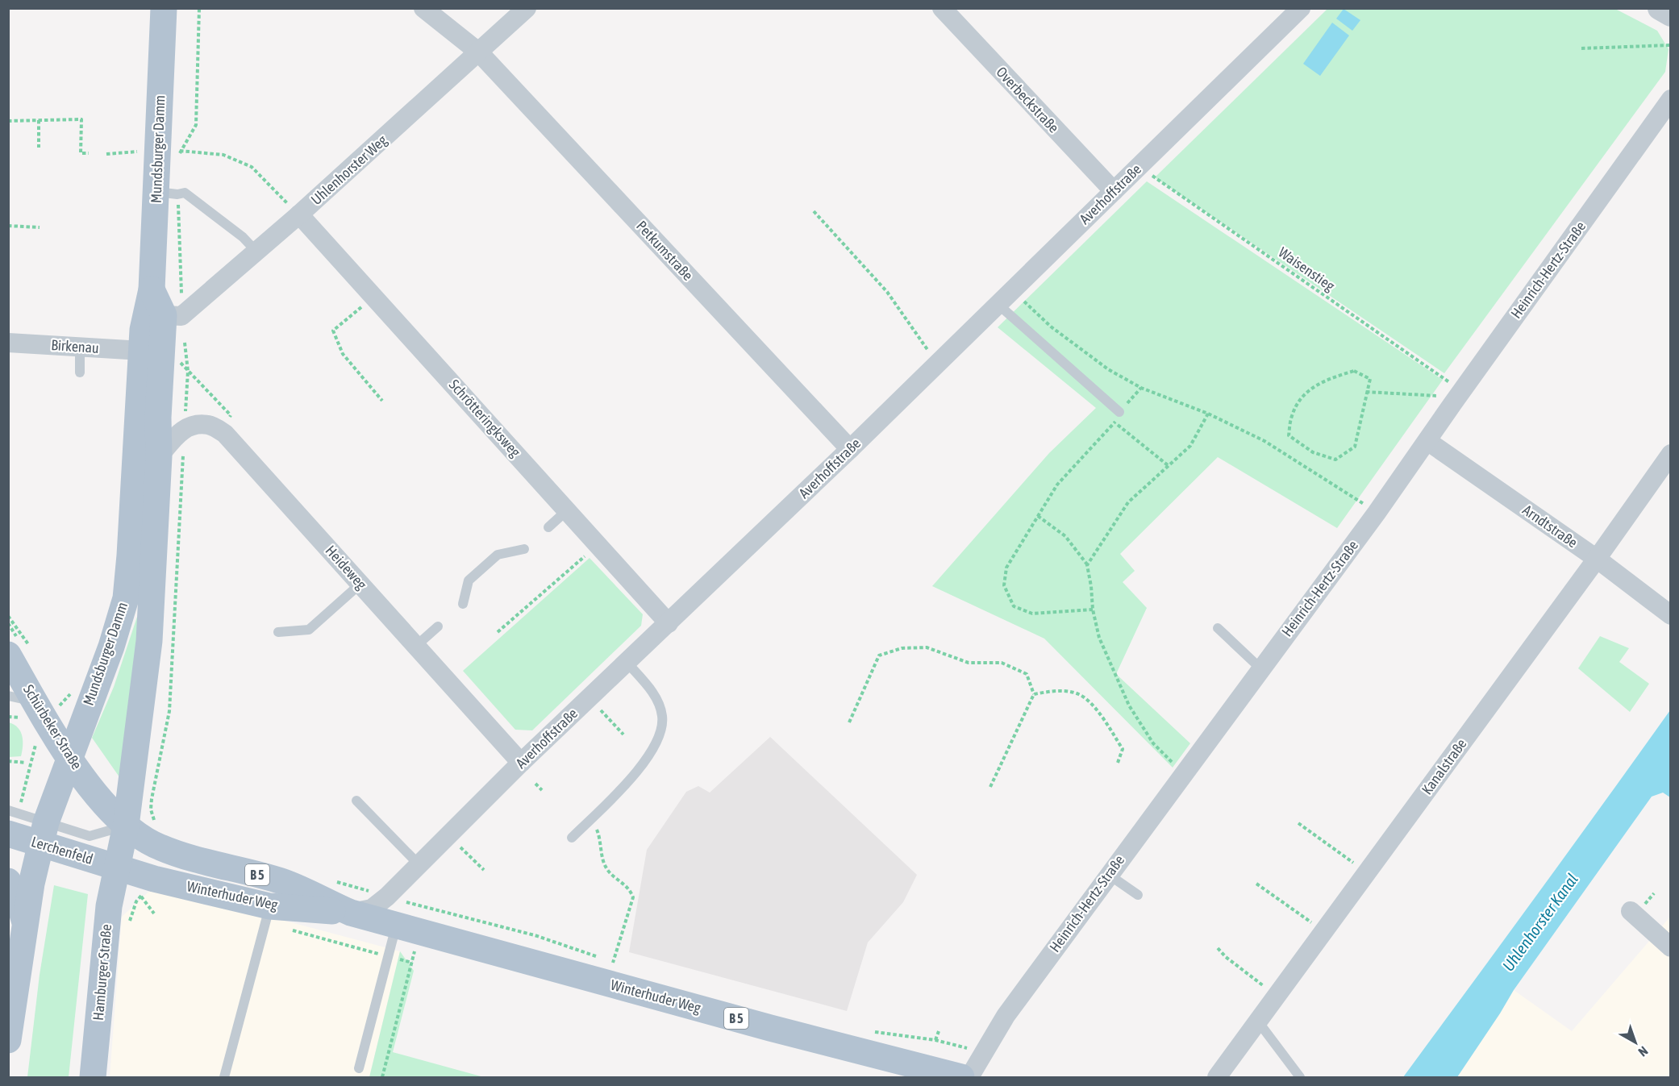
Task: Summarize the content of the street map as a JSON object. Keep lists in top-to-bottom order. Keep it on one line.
{"streets":{"main road":["Mundsburger Damm","Schürbeker Straße","Lerchenfeld","B 5","Winterhuder Weg","Hamburger Straße"],"street":["Overbeckstraße","Uhlenhorster Weg","Averhoffstraße","Petkumstraße","Heinrich-Hertz-Straße","Birkenau","Schrötteringksweg","Arndtstraße","Heideweg","Kanalstraße"],"path":["Waisenstieg"]},"crossings":[["Overbeckstraße","Averhoffstraße"],["Mundsburger Damm","Uhlenhorster Weg"],["Mundsburger Damm","Birkenau"],["Mundsburger Damm","Heideweg"],["Mundsburger Damm","Schürbeker Straße"],["Mundsburger Damm","Lerchenfeld"],["Mundsburger Damm","Winterhuder Weg"],["Uhlenhorster Weg","Petkumstraße"],["Uhlenhorster Weg","Schrötteringksweg"],["Averhoffstraße","Petkumstraße"],["Averhoffstraße","Waisenstieg"],["Averhoffstraße","Schrötteringksweg"],["Averhoffstraße","Heideweg"],["Averhoffstraße","Winterhuder Weg"],["Waisenstieg","Heinrich-Hertz-Straße"],["Heinrich-Hertz-Straße","Arndtstraße"],["Arndtstraße","Kanalstraße"],["Schürbeker Straße","Lerchenfeld"],["Schürbeker Straße","Winterhuder Weg"],["Schürbeker Straße","Hamburger Straße"],["Lerchenfeld","Winterhuder Weg"],["Lerchenfeld","Hamburger Straße"],["Winterhuder Weg","Hamburger Straße"]],"water":["Uhlenhorster Kanal"],"north":"bottom right"}
